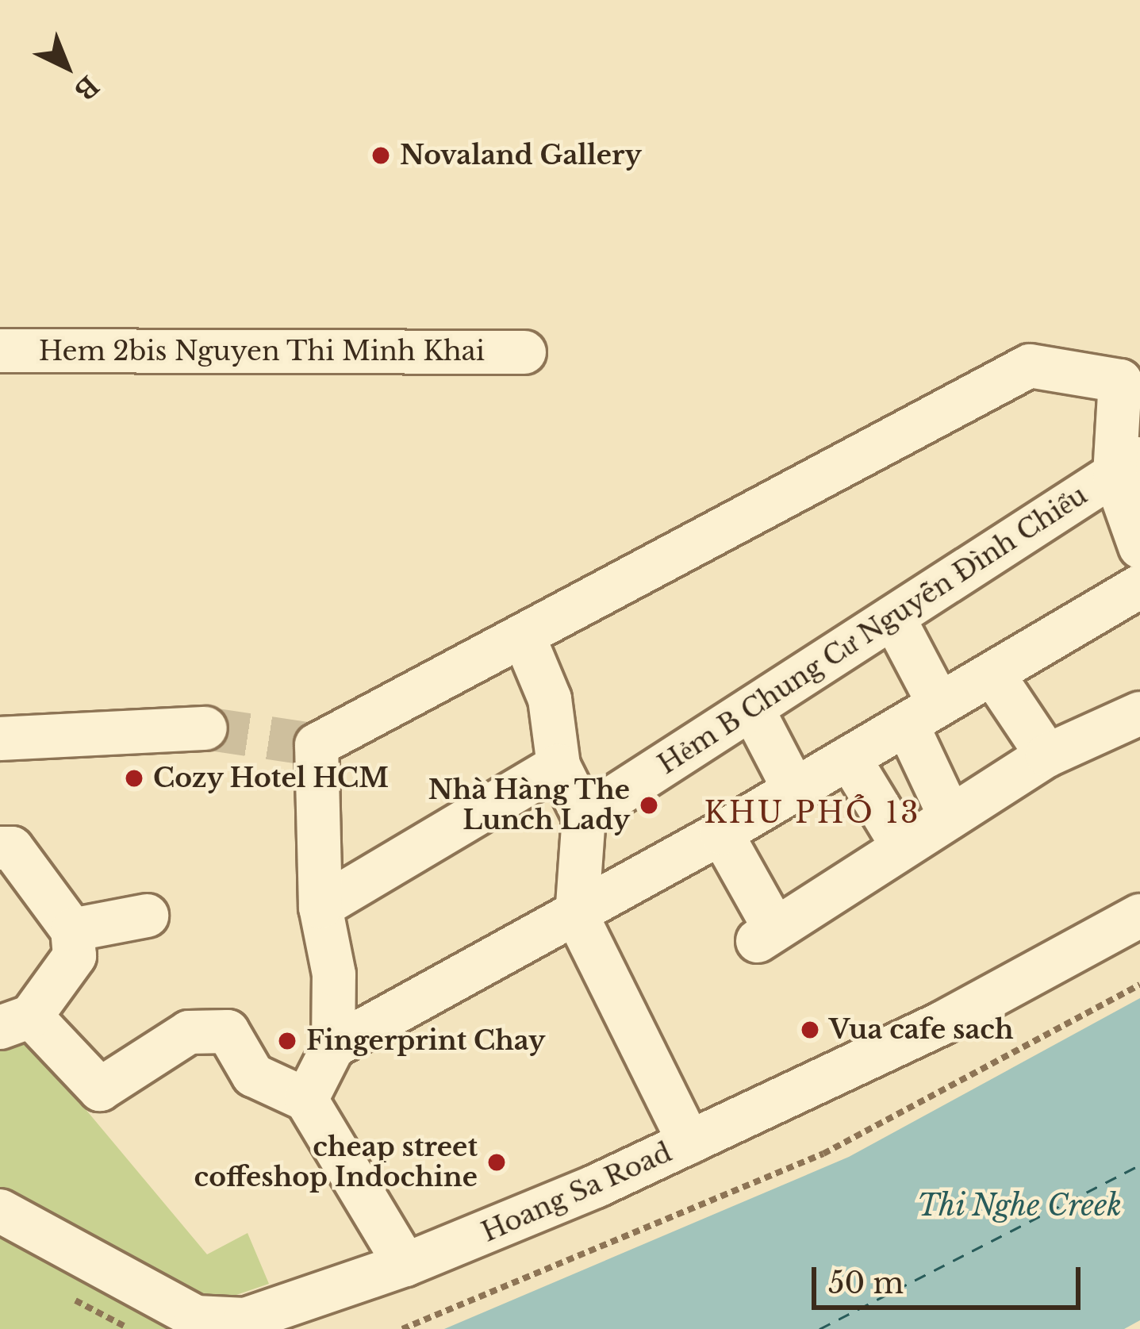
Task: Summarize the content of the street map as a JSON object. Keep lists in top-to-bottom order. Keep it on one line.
{"streets":{"street":["Hem 2bis Nguyen Thi Minh Khai","Hẻm B Chung Cư Nguyễn Ðình Chiểu","Hoang Sa Road"]},"districts":["KHU PHỐ 13"],"water":["Thi Nghe Creek"],"places":["Novaland Gallery","Cozy Hotel HCM","Nhà Hàng The Lunch Lady","Vua cafe sach","Fingerprint Chay","cheap street coffeshop Indochine"],"scale_bar":"50 m","north":"bottom right"}
